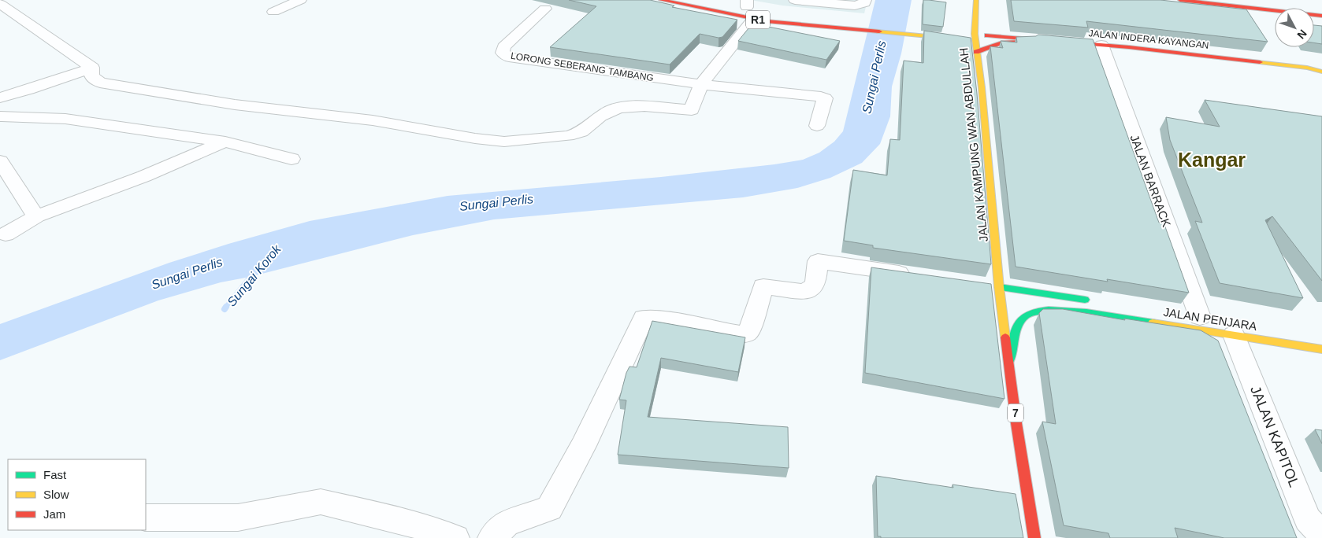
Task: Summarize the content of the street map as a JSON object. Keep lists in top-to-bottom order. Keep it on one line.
{"streets":{"main road":["R1","JALAN INDERA KAYANGAN","JALAN KAMPUNG WAN ABDULLAH","JALAN PENJARA","7"],"street":["LORONG SEBERANG TAMBANG","JALAN BARRACK","JALAN KAPITOL"]},"crossings":[["R1","JALAN KAMPUNG WAN ABDULLAH"],["JALAN INDERA KAYANGAN","JALAN BARRACK"],["JALAN KAMPUNG WAN ABDULLAH","7"],["JALAN PENJARA","7"],["JALAN PENJARA","JALAN KAPITOL"]],"districts":["Kangar"],"water":["Sungai Perlis","Sungai Korok"],"legend":["Fast","Slow","Jam"],"north":"bottom right"}
